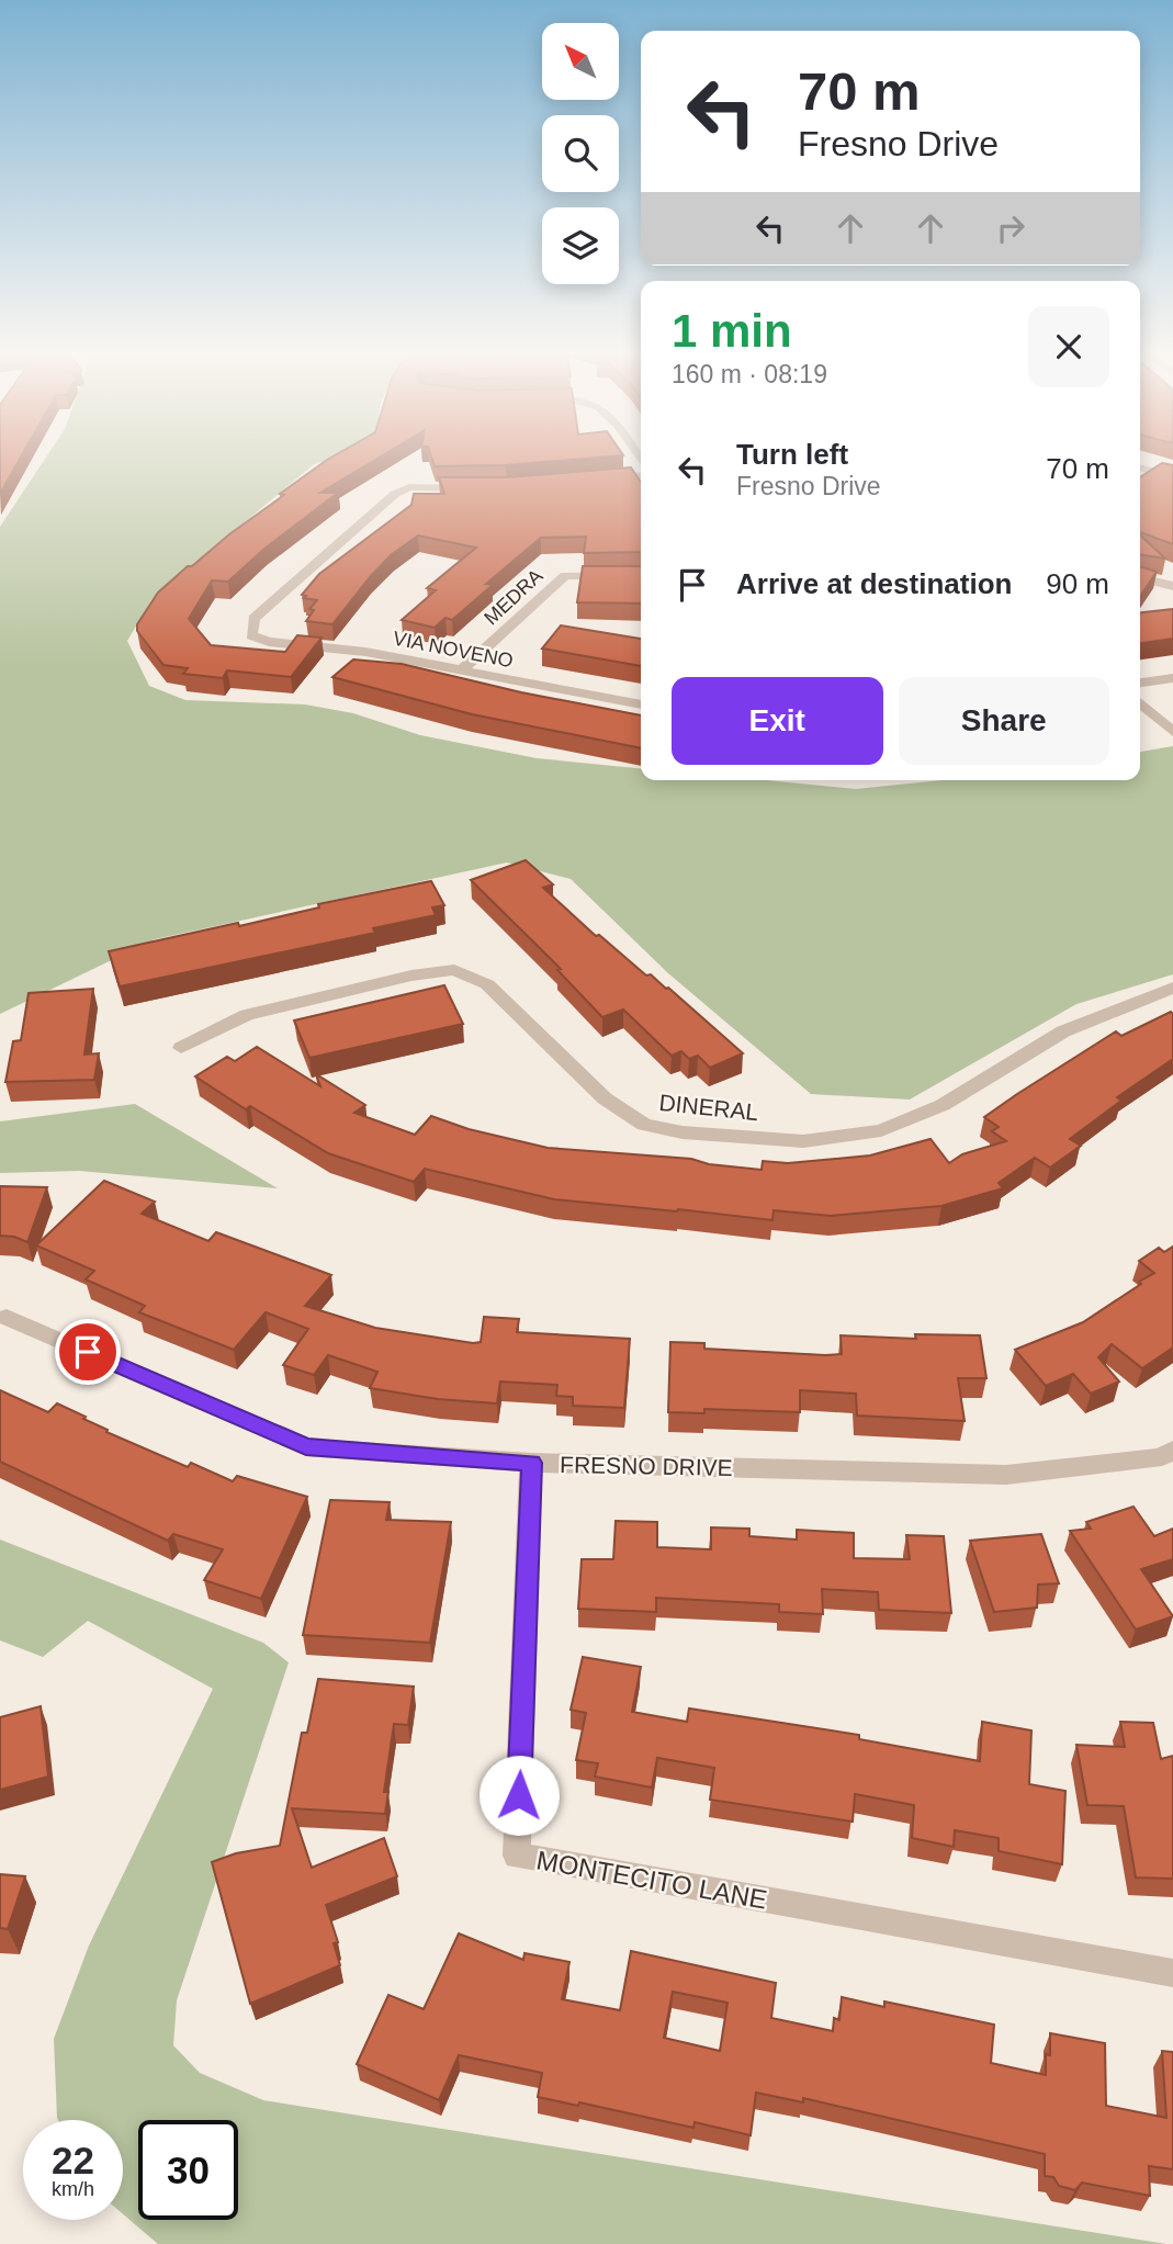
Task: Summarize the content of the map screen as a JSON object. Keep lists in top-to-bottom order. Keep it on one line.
{"streets":{"street":["MEDRA","VIA NOVENO","DINERAL","FRESNO DRIVE","MONTECITO LANE"]},"crossings":[["MEDRA","VIA NOVENO"],["FRESNO DRIVE","MONTECITO LANE"]],"north":"top left","page":{"turn":["70 m","Fresno Drive"],"heading":["1 min","160 m · 08:19"],"list":[{"name":"Turn left","note":"Fresno Drive","value":"70 m"},{"name":"Arrive at destination","value":"90 m"}],"buttons":["Exit","Share"],"speed":"22 km/h","limit":"30"}}
